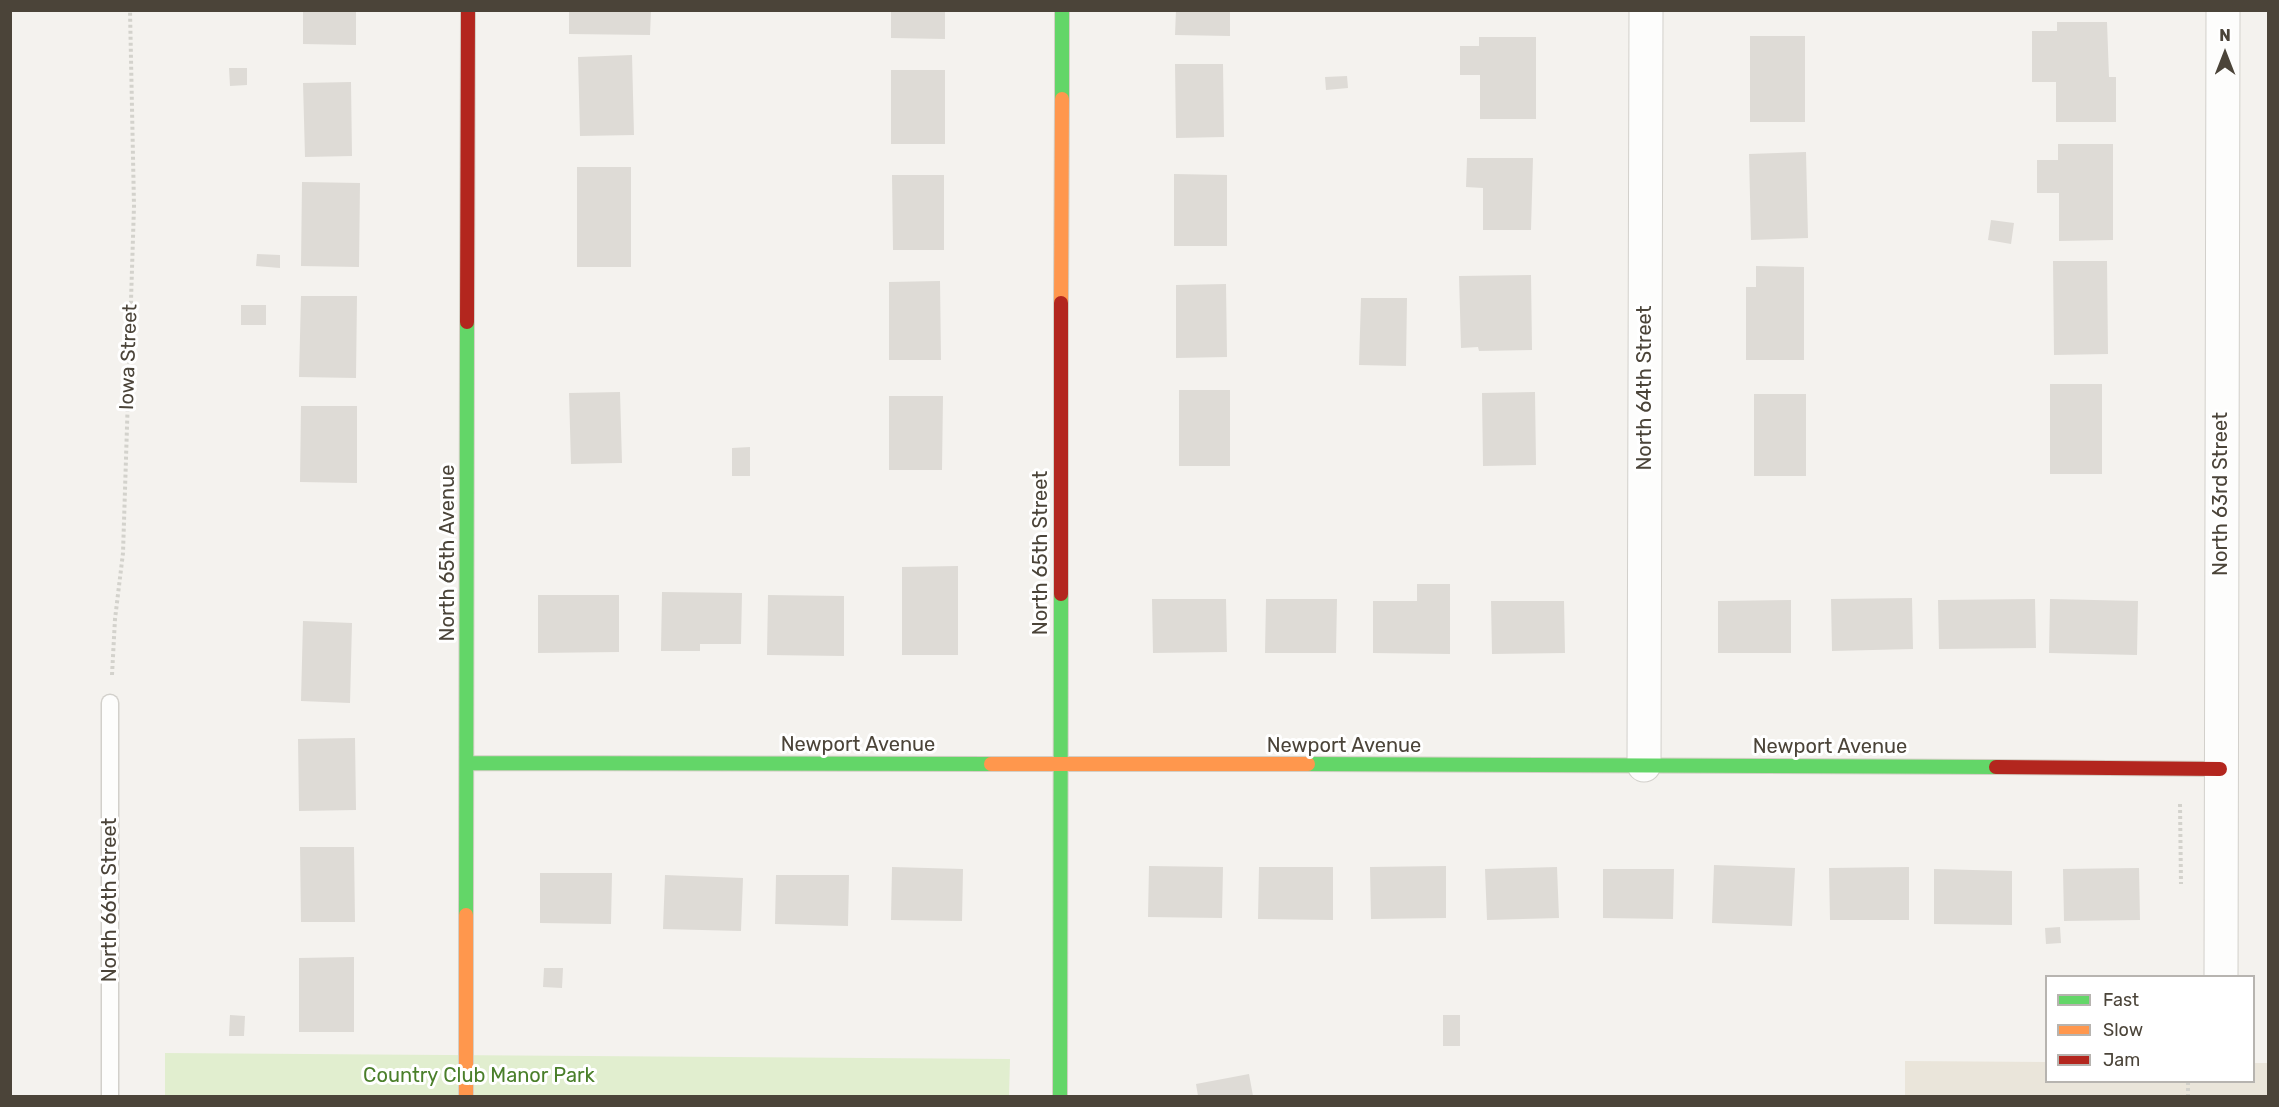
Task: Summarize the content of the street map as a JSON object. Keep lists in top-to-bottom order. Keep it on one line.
{"streets":{"street":["North 64th Street","North 63rd Street","North 65th Avenue","North 65th Street","Newport Avenue"],"lane":["North 66th Street"],"path":["Iowa Street"]},"crossings":[["Iowa Street","North 66th Street"],["North 64th Street","Newport Avenue"],["North 63rd Street","Newport Avenue"],["North 65th Avenue","Newport Avenue"],["North 65th Street","Newport Avenue"]],"parks":["Country Club Manor Park"],"legend":["Fast","Slow","Jam"],"north":"top"}
